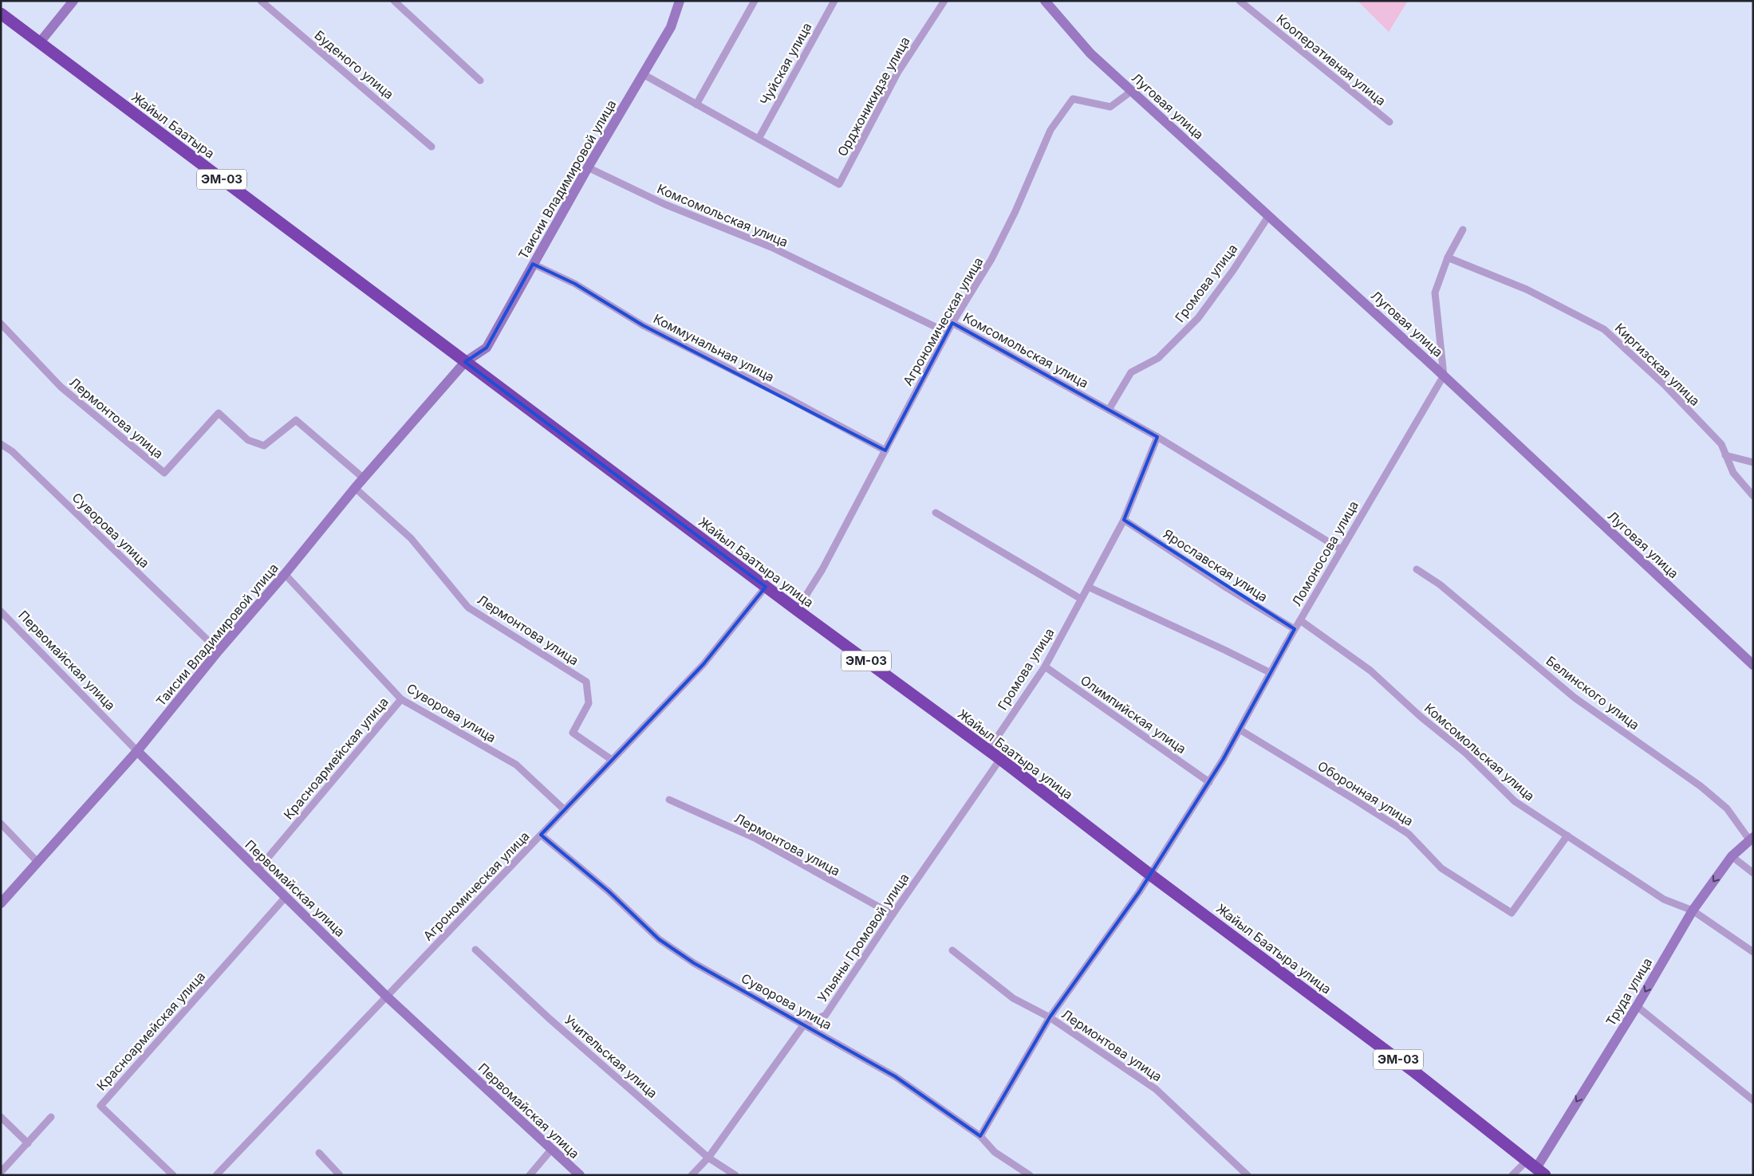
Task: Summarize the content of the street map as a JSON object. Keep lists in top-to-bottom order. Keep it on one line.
{"streets":{"highway":["Жайыл Баатыра","ЭМ-03","Жайыл Баатыра улица"],"street":["Кооперативная улица","Чуйская улица","Буденого улица","Орджоникидзе улица","Луговая улица","Таисии Владимировой улица","Комсомольская улица","Громова улица","Агрономическая улица","Коммунальная улица","Киргизская улица","Лермонтова улица","Суворова улица","Ломоносова улица","Ярославская улица","Первомайская улица","Белинского улица","Олимпийская улица","Красноармейская улица","Оборонная улица","Ульяны Громовой улица","Труда улица","Учительская улица"]},"crossings":[["Чуйская улица","Орджоникидзе улица"],["Луговая улица","Громова улица"],["Луговая улица","Агрономическая улица"],["Луговая улица","Ломоносова улица"],["Жайыл Баатыра","Таисии Владимировой улица"],["Жайыл Баатыра","Жайыл Баатыра улица"],["Таисии Владимировой улица","Комсомольская улица"],["Таисии Владимировой улица","Коммунальная улица"],["Таисии Владимировой улица","Лермонтова улица"],["Таисии Владимировой улица","Суворова улица"],["Таисии Владимировой улица","Жайыл Баатыра улица"],["Таисии Владимировой улица","Первомайская улица"],["Комсомольская улица","Громова улица"],["Комсомольская улица","Агрономическая улица"],["Комсомольская улица","Ломоносова улица"],["Комсомольская улица","Оборонная улица"],["Комсомольская улица","Труда улица"],["Громова улица","Жайыл Баатыра улица"],["Громова улица","Ярославская улица"],["Громова улица","Олимпийская улица"],["Агрономическая улица","Коммунальная улица"],["Агрономическая улица","Лермонтова улица"],["Агрономическая улица","Суворова улица"],["Агрономическая улица","Жайыл Баатыра улица"],["Агрономическая улица","Первомайская улица"],["Лермонтова улица","Ломоносова улица"],["Лермонтова улица","Ульяны Громовой улица"],["Суворова улица","Ломоносова улица"],["Суворова улица","Красноармейская улица"],["Суворова улица","Ульяны Громовой улица"],["Ломоносова улица","Жайыл Баатыра улица"],["Ломоносова улица","Ярославская улица"],["Ломоносова улица","Олимпийская улица"],["Ломоносова улица","Оборонная улица"],["Жайыл Баатыра улица","Ульяны Громовой улица"],["Жайыл Баатыра улица","Труда улица"],["Первомайская улица","Красноармейская улица"],["Белинского улица","Труда улица"],["Ульяны Громовой улица","Учительская улица"]],"one_way":["Труда улица"]}
